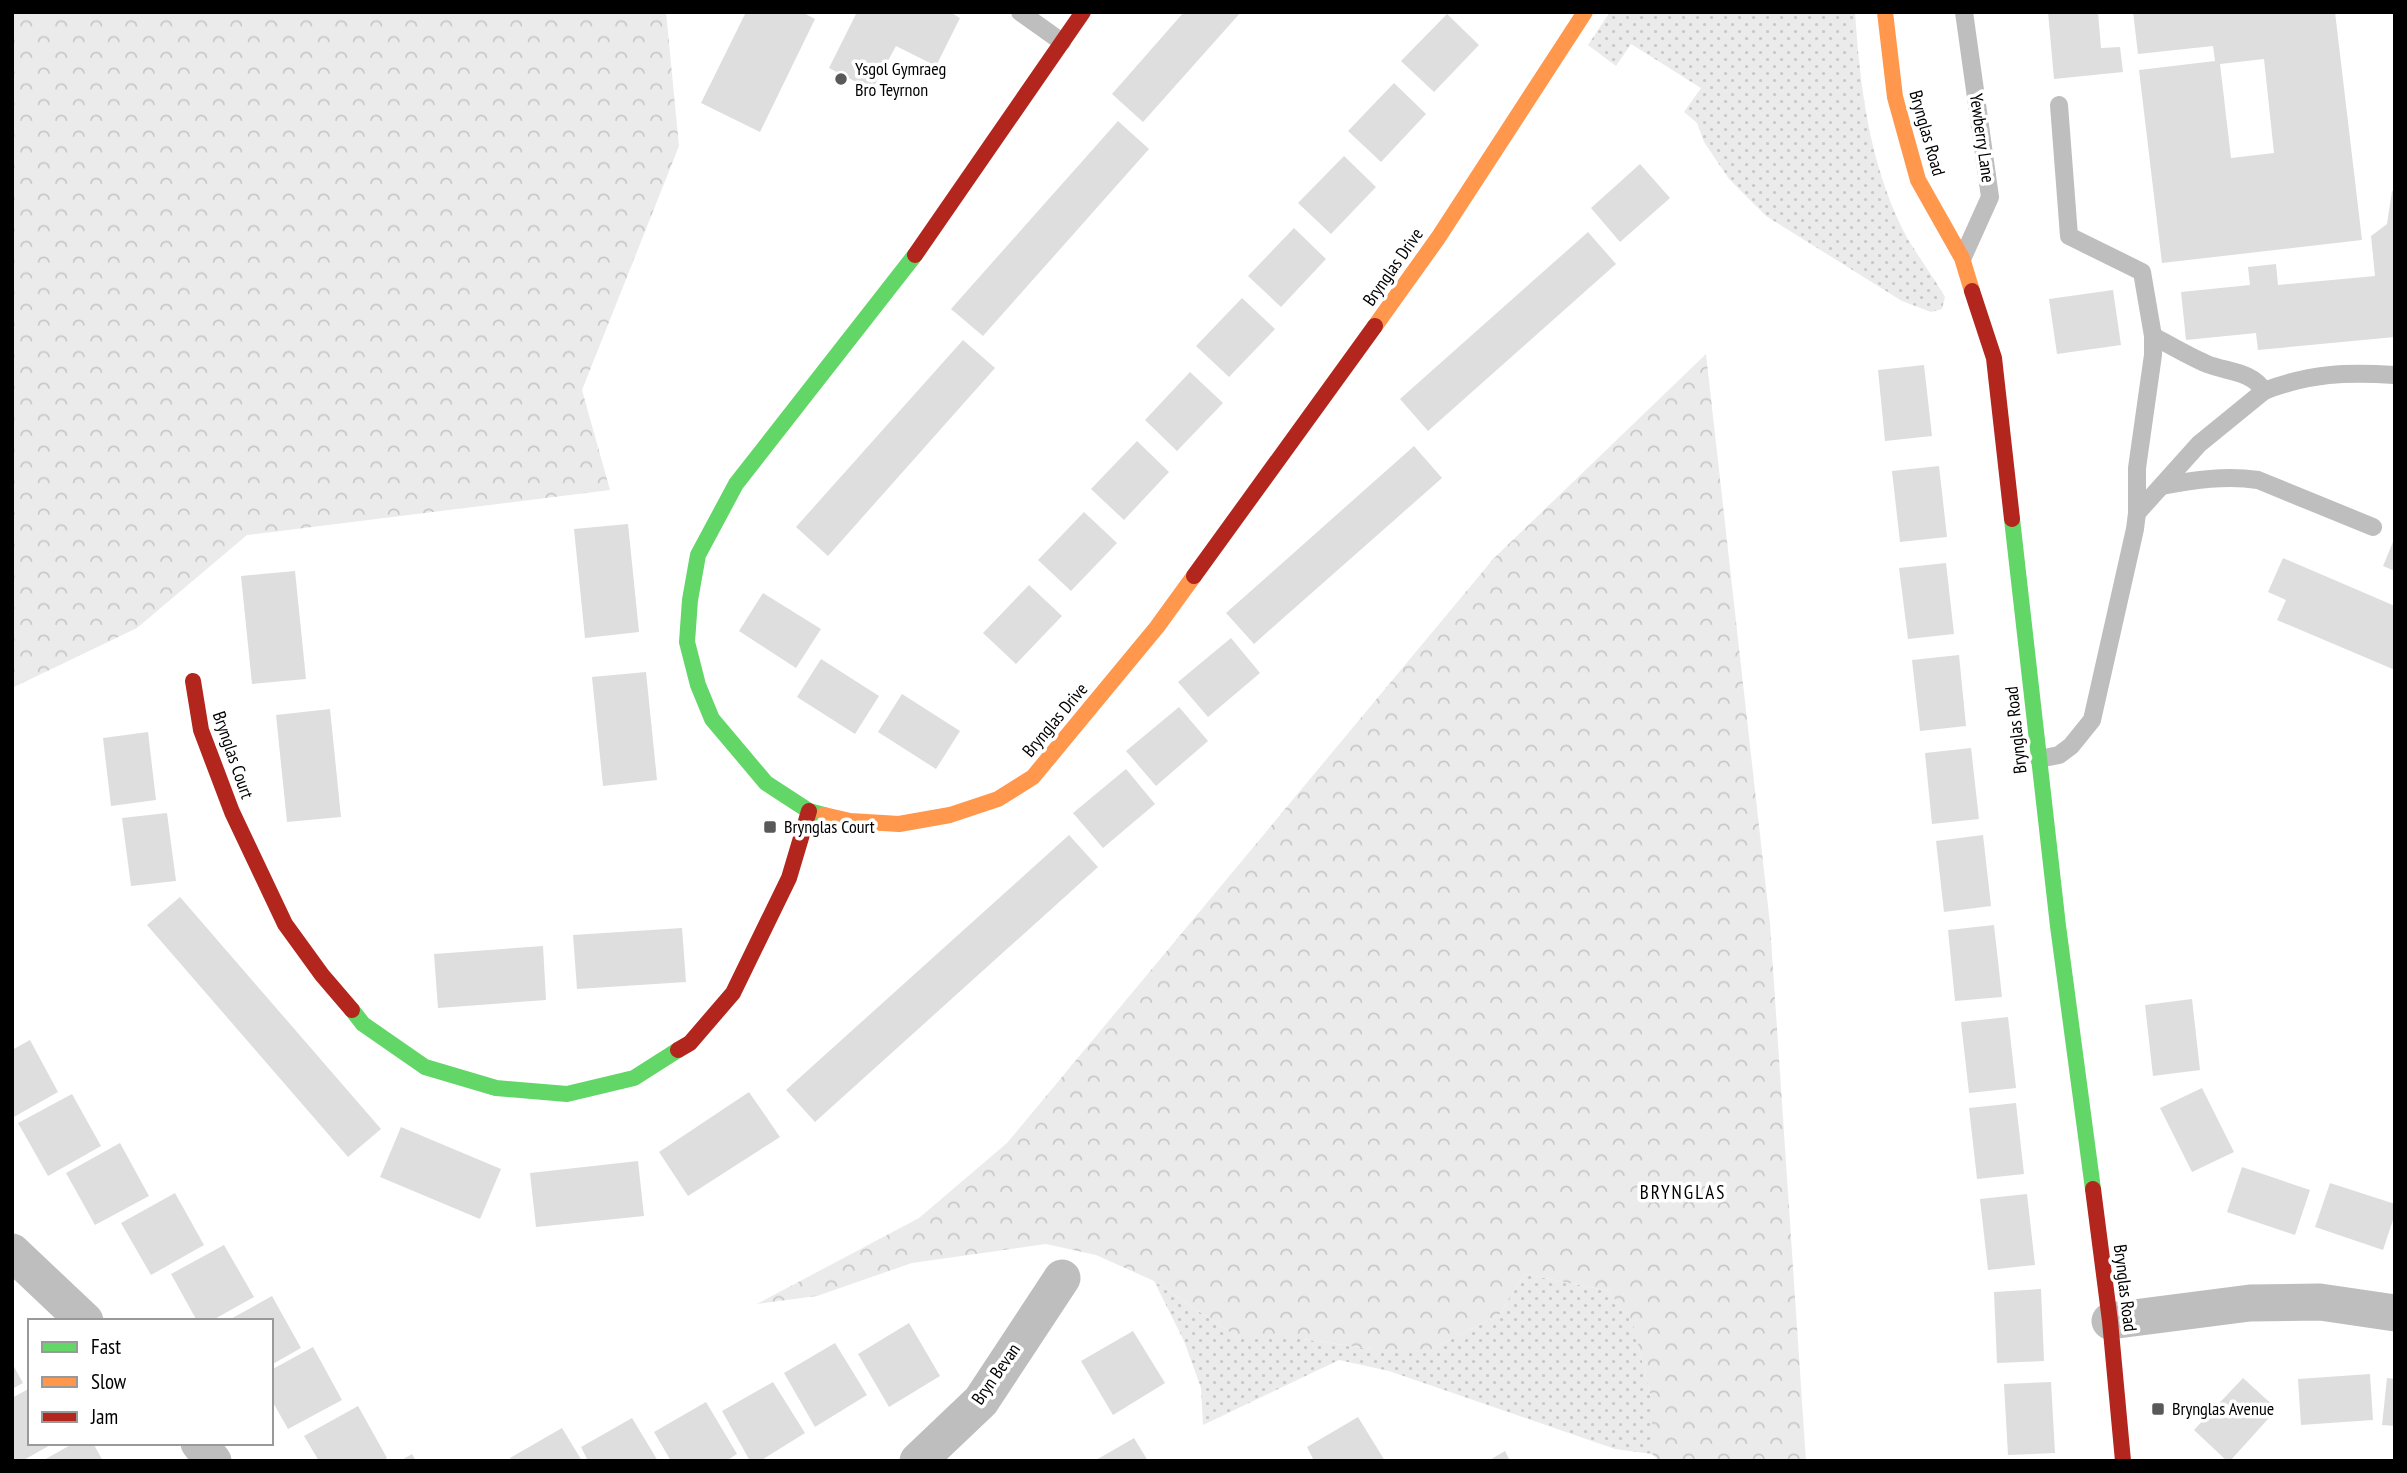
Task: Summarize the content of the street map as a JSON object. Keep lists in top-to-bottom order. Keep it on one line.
{"streets":{"street":["Brynglas Road","Brynglas Drive","Brynglas Court","Bryn Bevan"],"lane":["Yewberry Lane"]},"crossings":[["Brynglas Road","Yewberry Lane"],["Brynglas Drive","Brynglas Court"]],"districts":["BRYNGLAS"],"places":{"other":["Ysgol Gymraeg Bro Teyrnon"],"transit":["Brynglas Court","Brynglas Avenue"]},"legend":["Fast","Slow","Jam"]}
